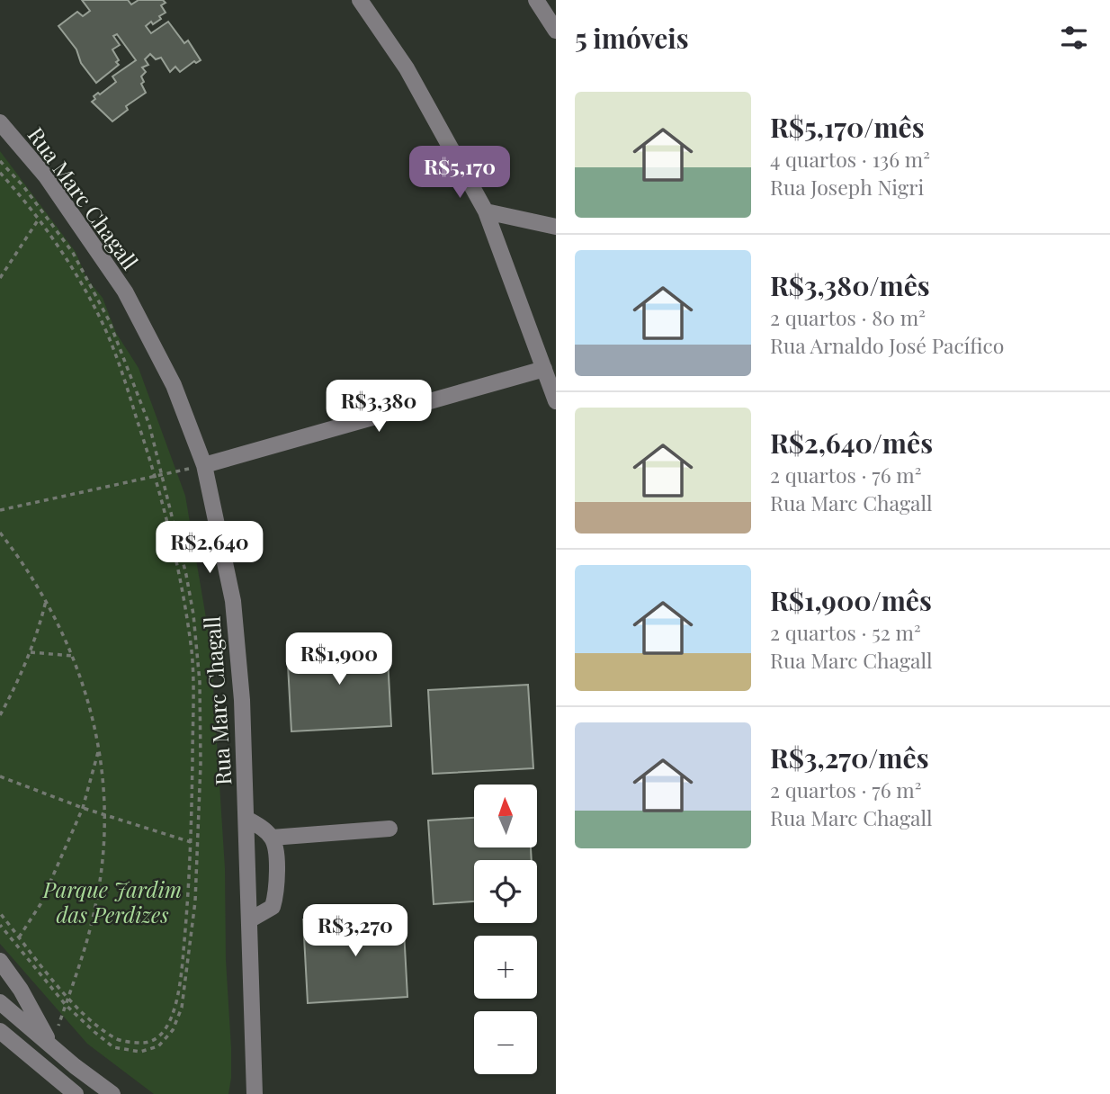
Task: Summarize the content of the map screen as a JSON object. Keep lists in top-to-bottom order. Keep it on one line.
{"streets":{"street":["Rua Marc Chagall"]},"parks":["Parque Jardim das Perdizes"],"north":"top","page":{"heading":"5 imóveis","list":[{"name":"R$5,170/mês","note":"4 quartos · 136 m² · Rua Joseph Nigri"},{"name":"R$3,380/mês","note":"2 quartos · 80 m² · Rua Arnaldo José Pacífico"},{"name":"R$2,640/mês","note":"2 quartos · 76 m² · Rua Marc Chagall"},{"name":"R$1,900/mês","note":"2 quartos · 52 m² · Rua Marc Chagall"},{"name":"R$3,270/mês","note":"2 quartos · 76 m² · Rua Marc Chagall"}],"price":["R$5,170","R$3,380","R$2,640","R$1,900","R$3,270"],"map_buttons":["+","−"]}}
